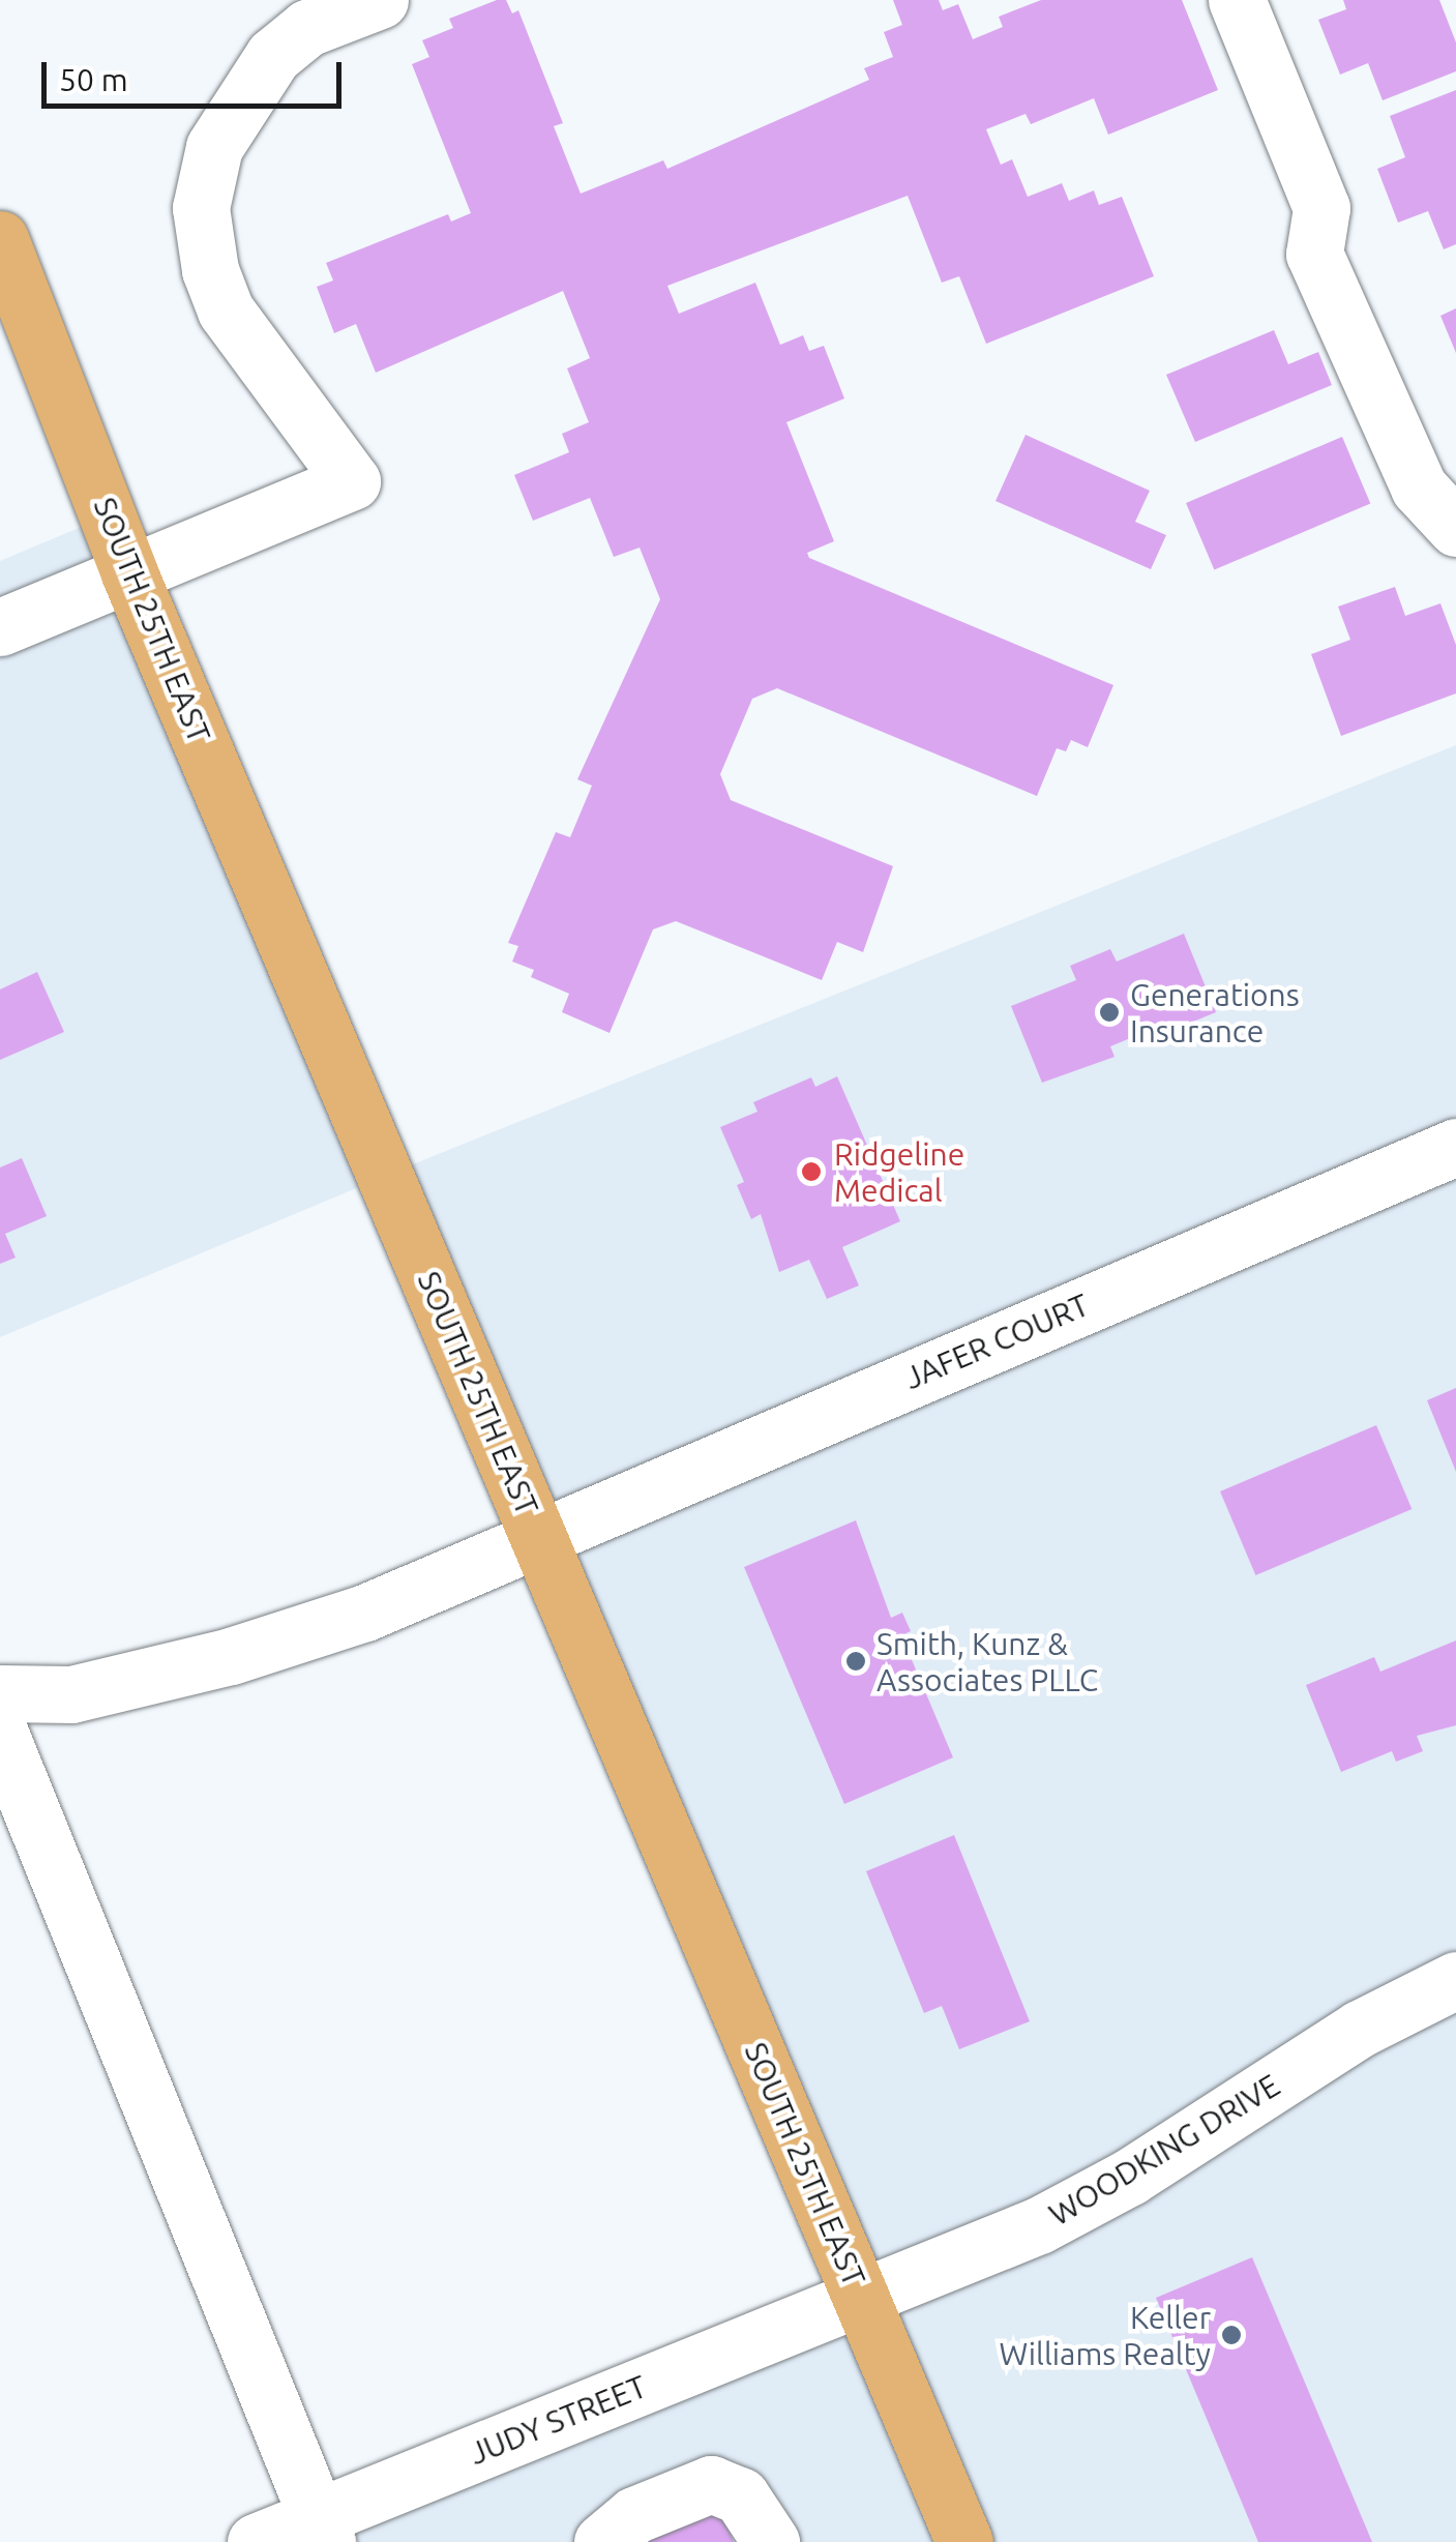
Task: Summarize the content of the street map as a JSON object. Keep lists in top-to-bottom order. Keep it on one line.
{"streets":{"main road":["SOUTH 25TH EAST"],"street":["JAFER COURT","WOODKING DRIVE","JUDY STREET"]},"crossings":[["SOUTH 25TH EAST","JAFER COURT"],["SOUTH 25TH EAST","WOODKING DRIVE"],["SOUTH 25TH EAST","JUDY STREET"],["WOODKING DRIVE","JUDY STREET"]],"places":["Generations Insurance","Ridgeline Medical","Smith, Kunz & Associates PLLC","Keller Williams Realty"],"scale_bar":"50 m"}
